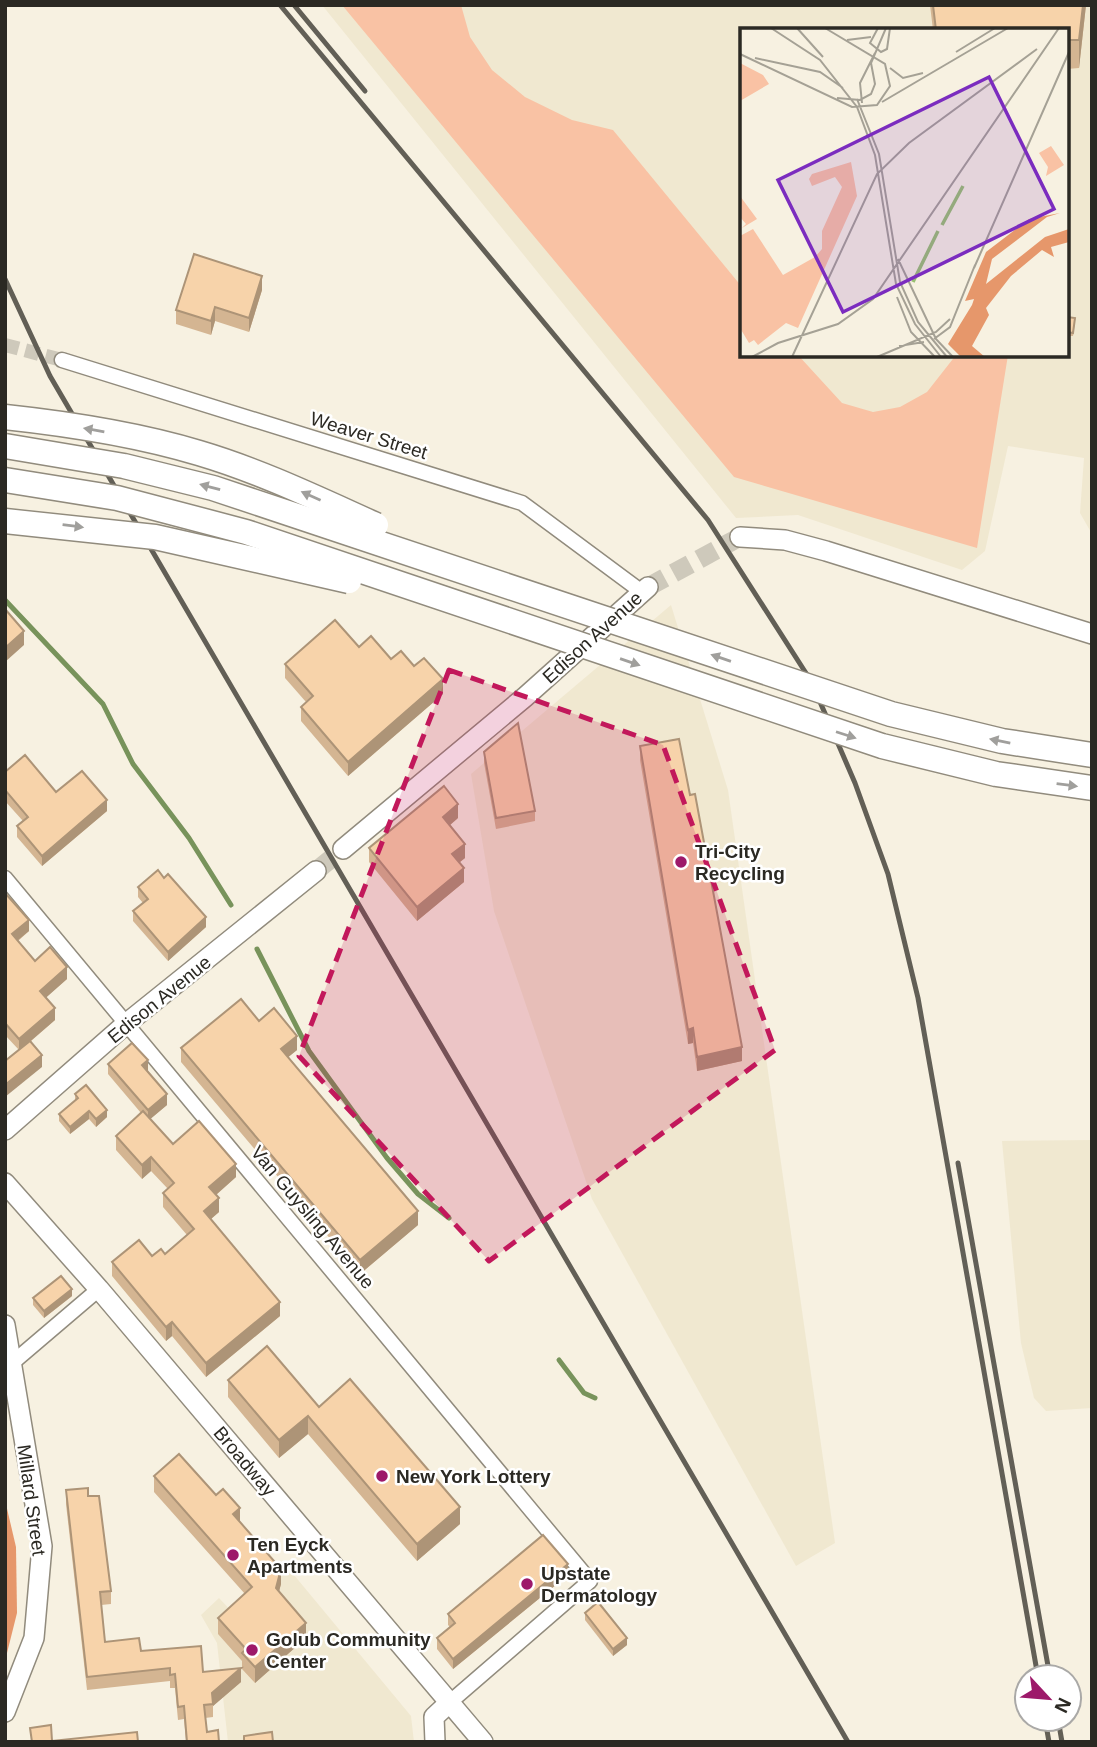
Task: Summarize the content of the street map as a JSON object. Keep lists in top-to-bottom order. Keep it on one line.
{"streets":{"street":["Weaver Street","Edison Avenue","Van Guysling Avenue","Broadway","Millard Street"]},"crossings":[["Weaver Street","Edison Avenue"],["Edison Avenue","Van Guysling Avenue"],["Van Guysling Avenue","Broadway"]],"places":["Tri-City Recycling","New York Lottery","Ten Eyck Apartments","Upstate Dermatology","Golub Community Center"],"north":"bottom right"}
